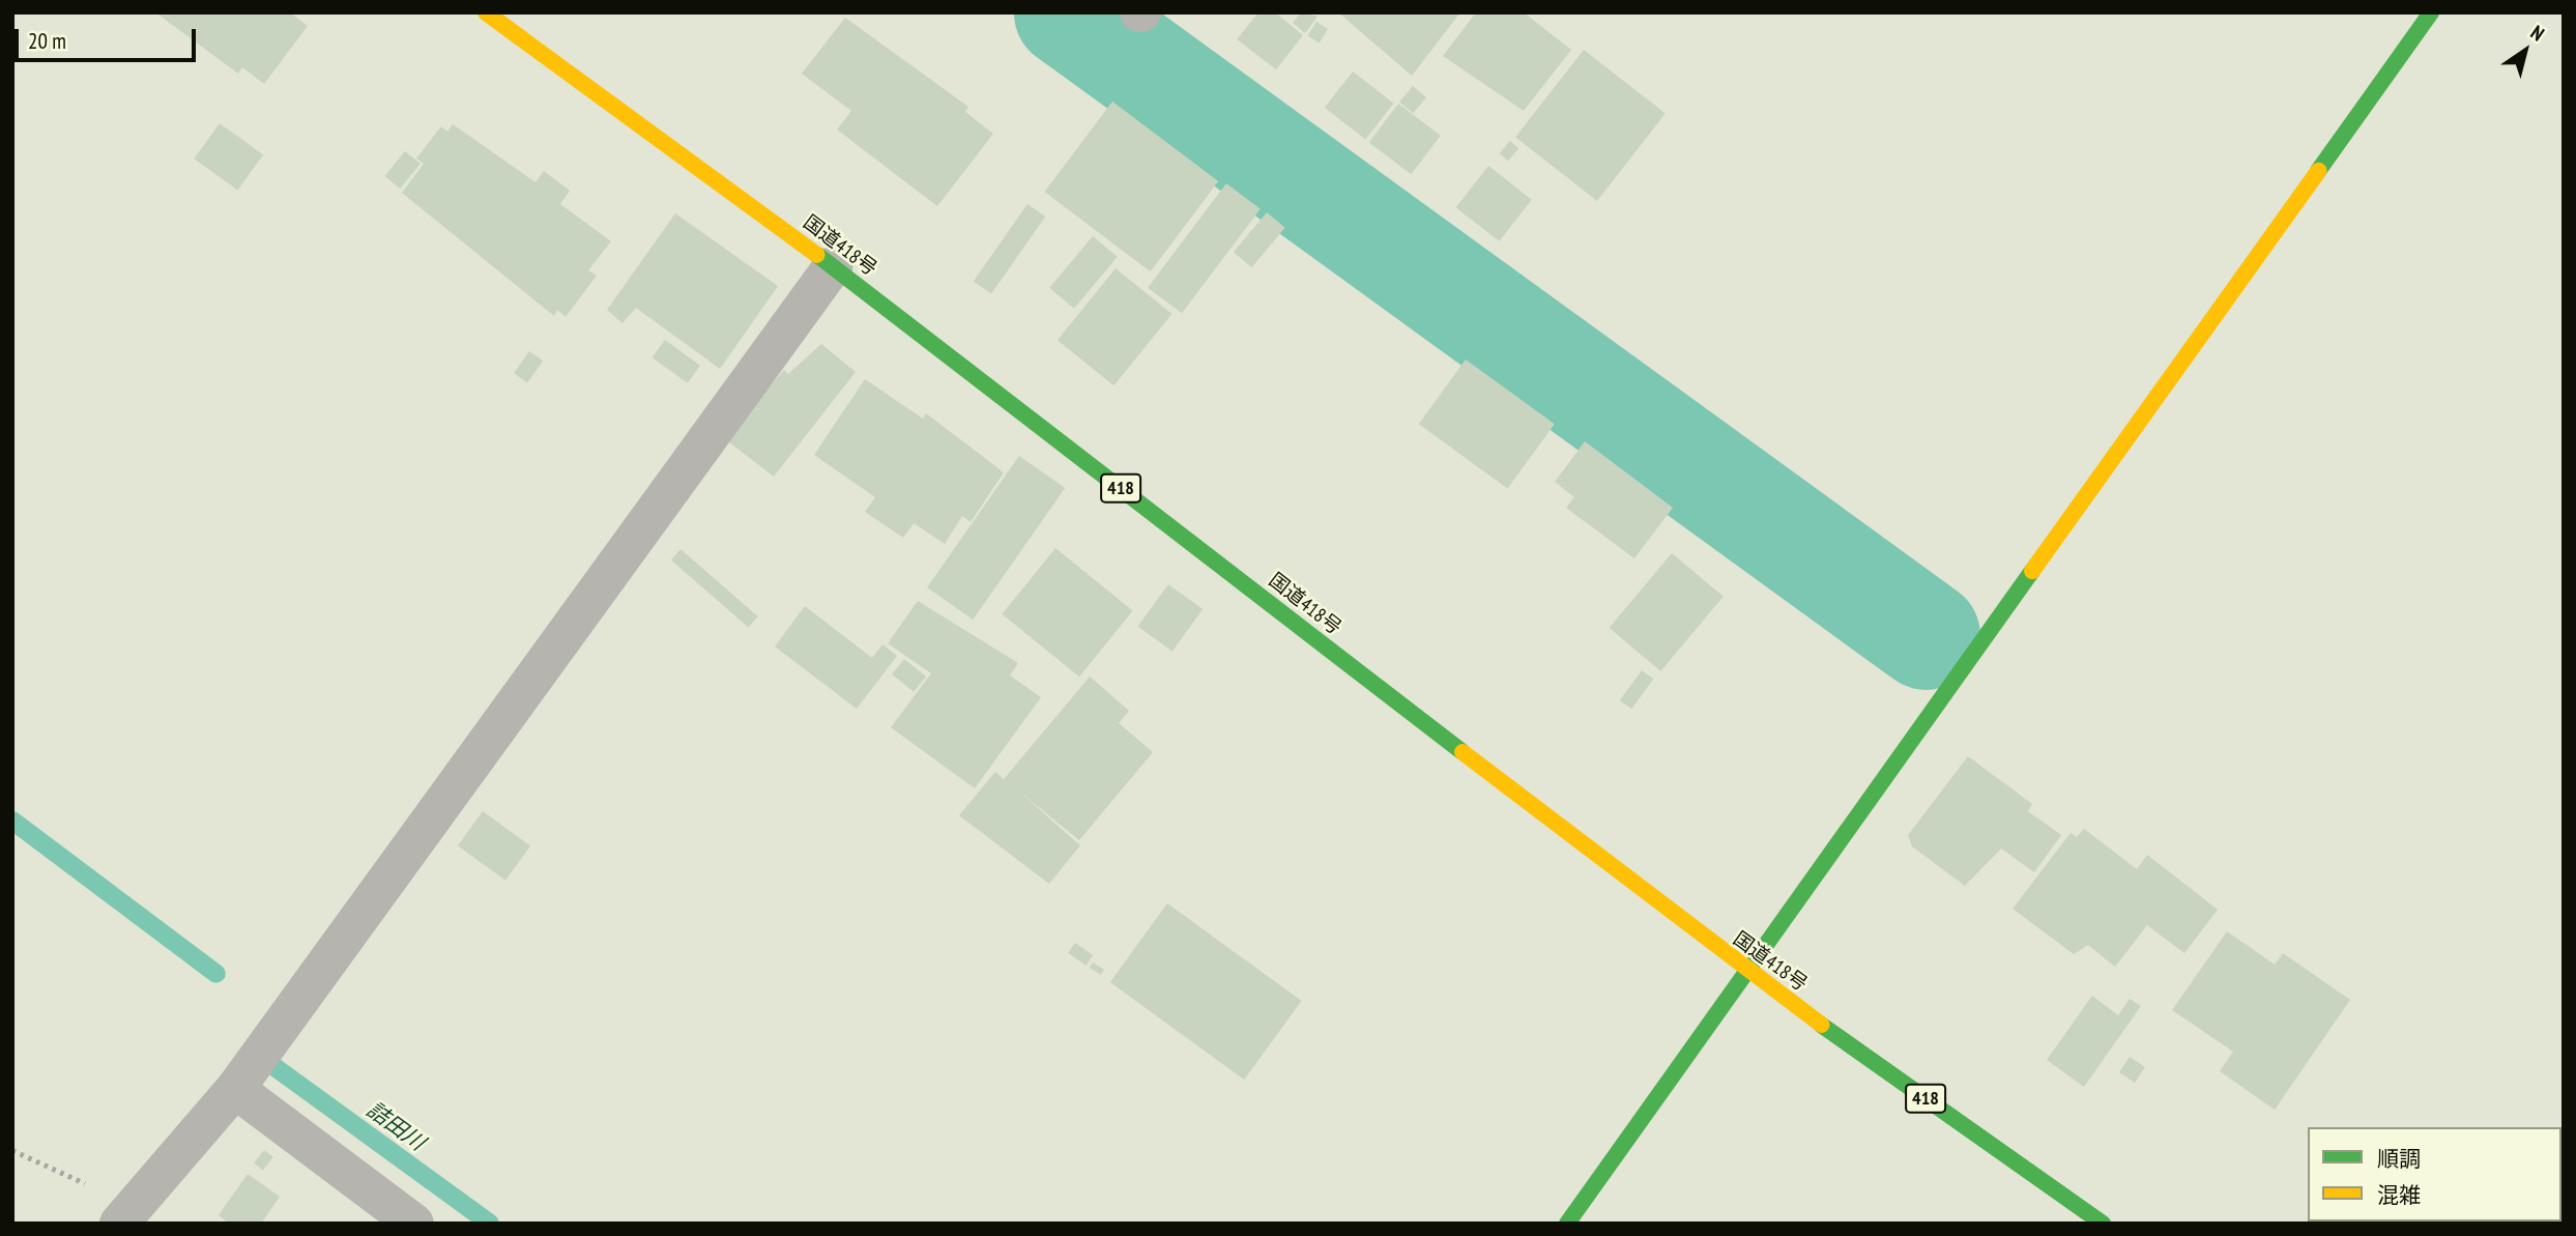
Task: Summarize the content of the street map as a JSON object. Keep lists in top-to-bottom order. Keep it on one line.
{"streets":{"main road":["国道418号","418"]},"water":["詰田川"],"legend":["順調","混雑"],"scale_bar":"20 m","north":"top right"}
